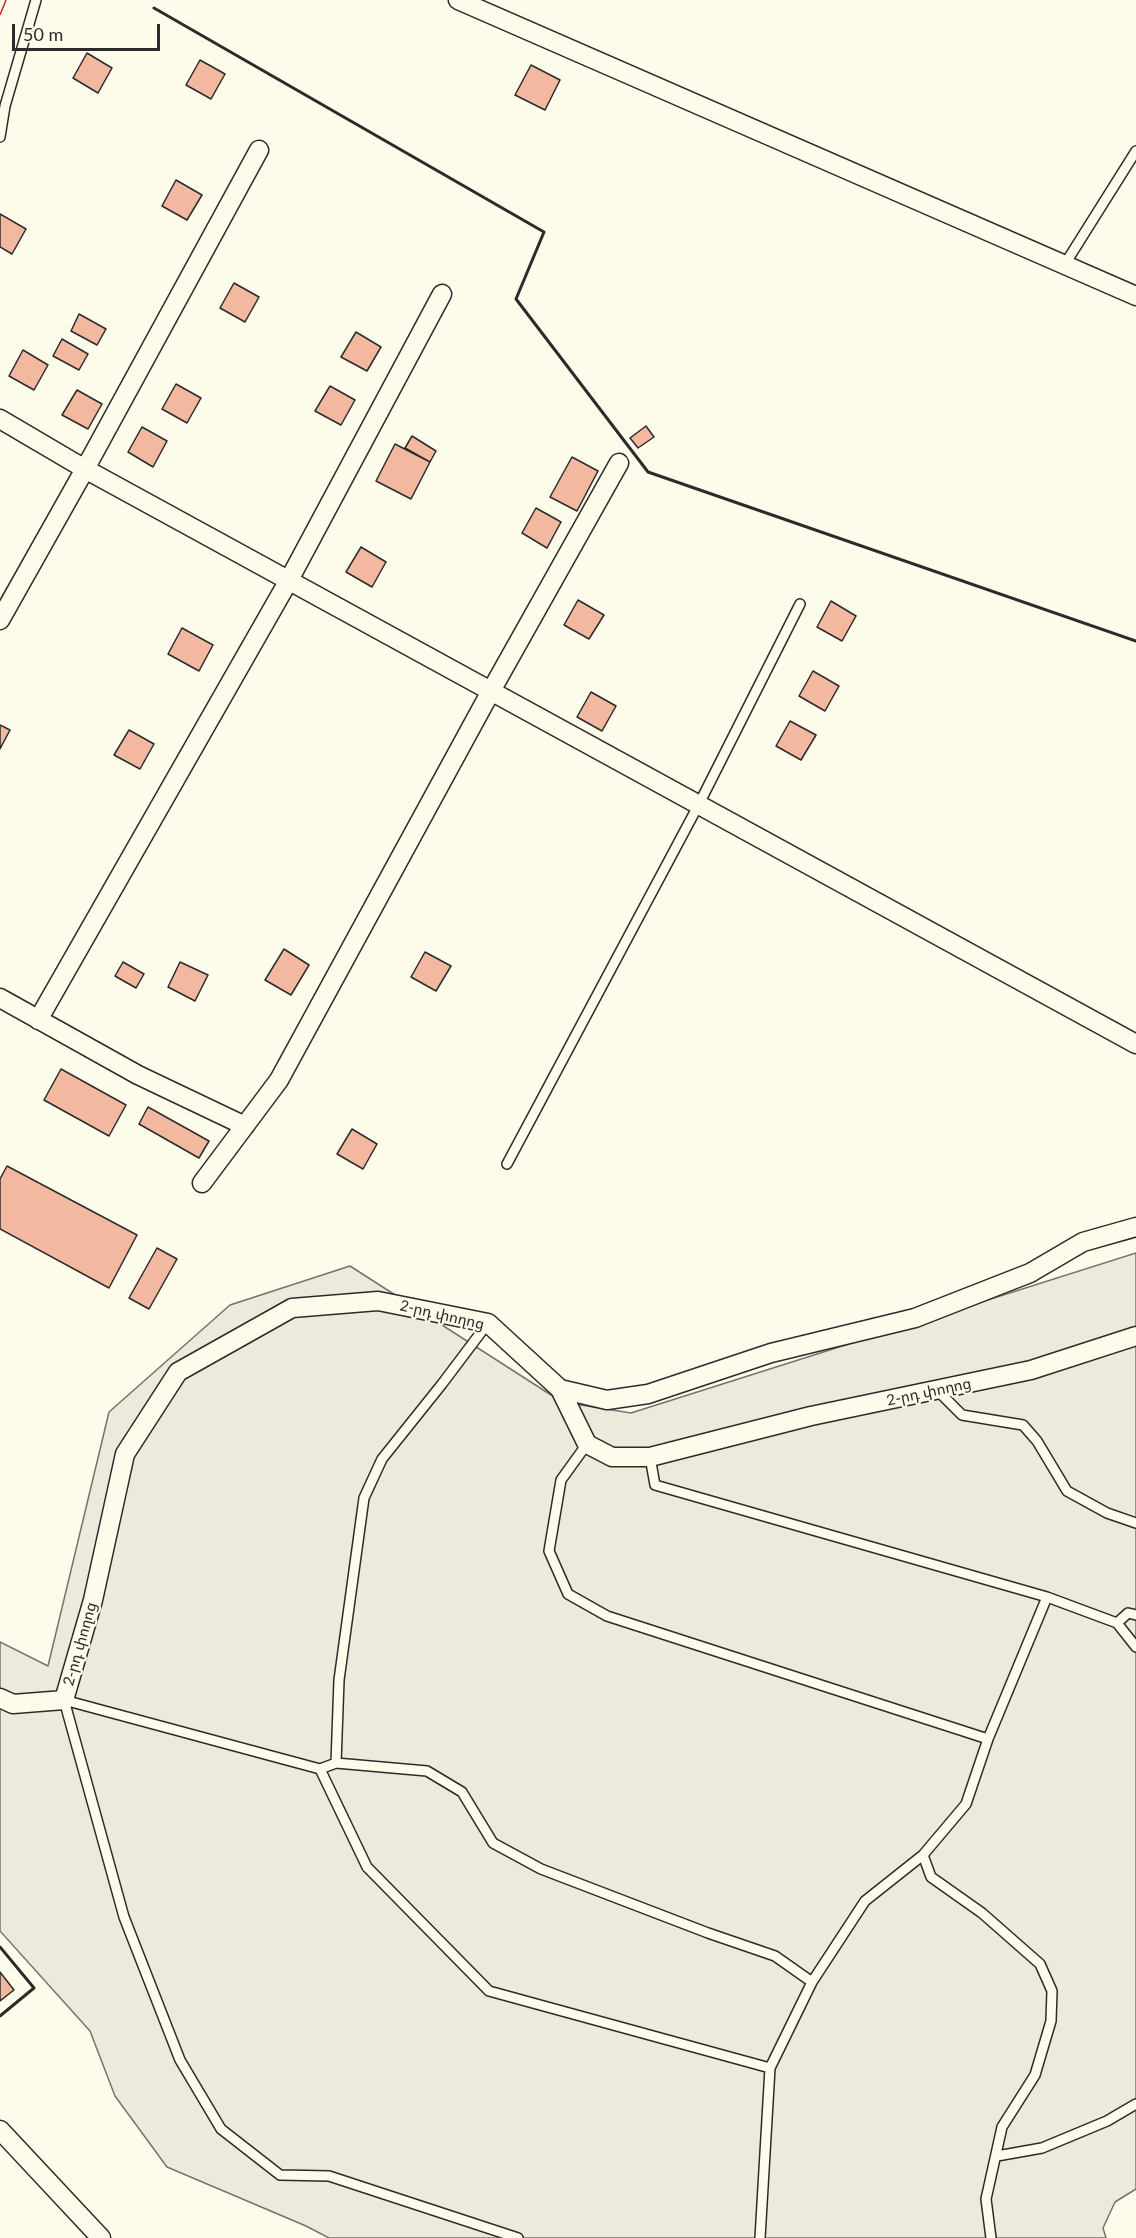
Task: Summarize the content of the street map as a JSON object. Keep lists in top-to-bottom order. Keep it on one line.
{"streets":{"street":["2-րդ փողոց"]},"scale_bar":"50 m"}
